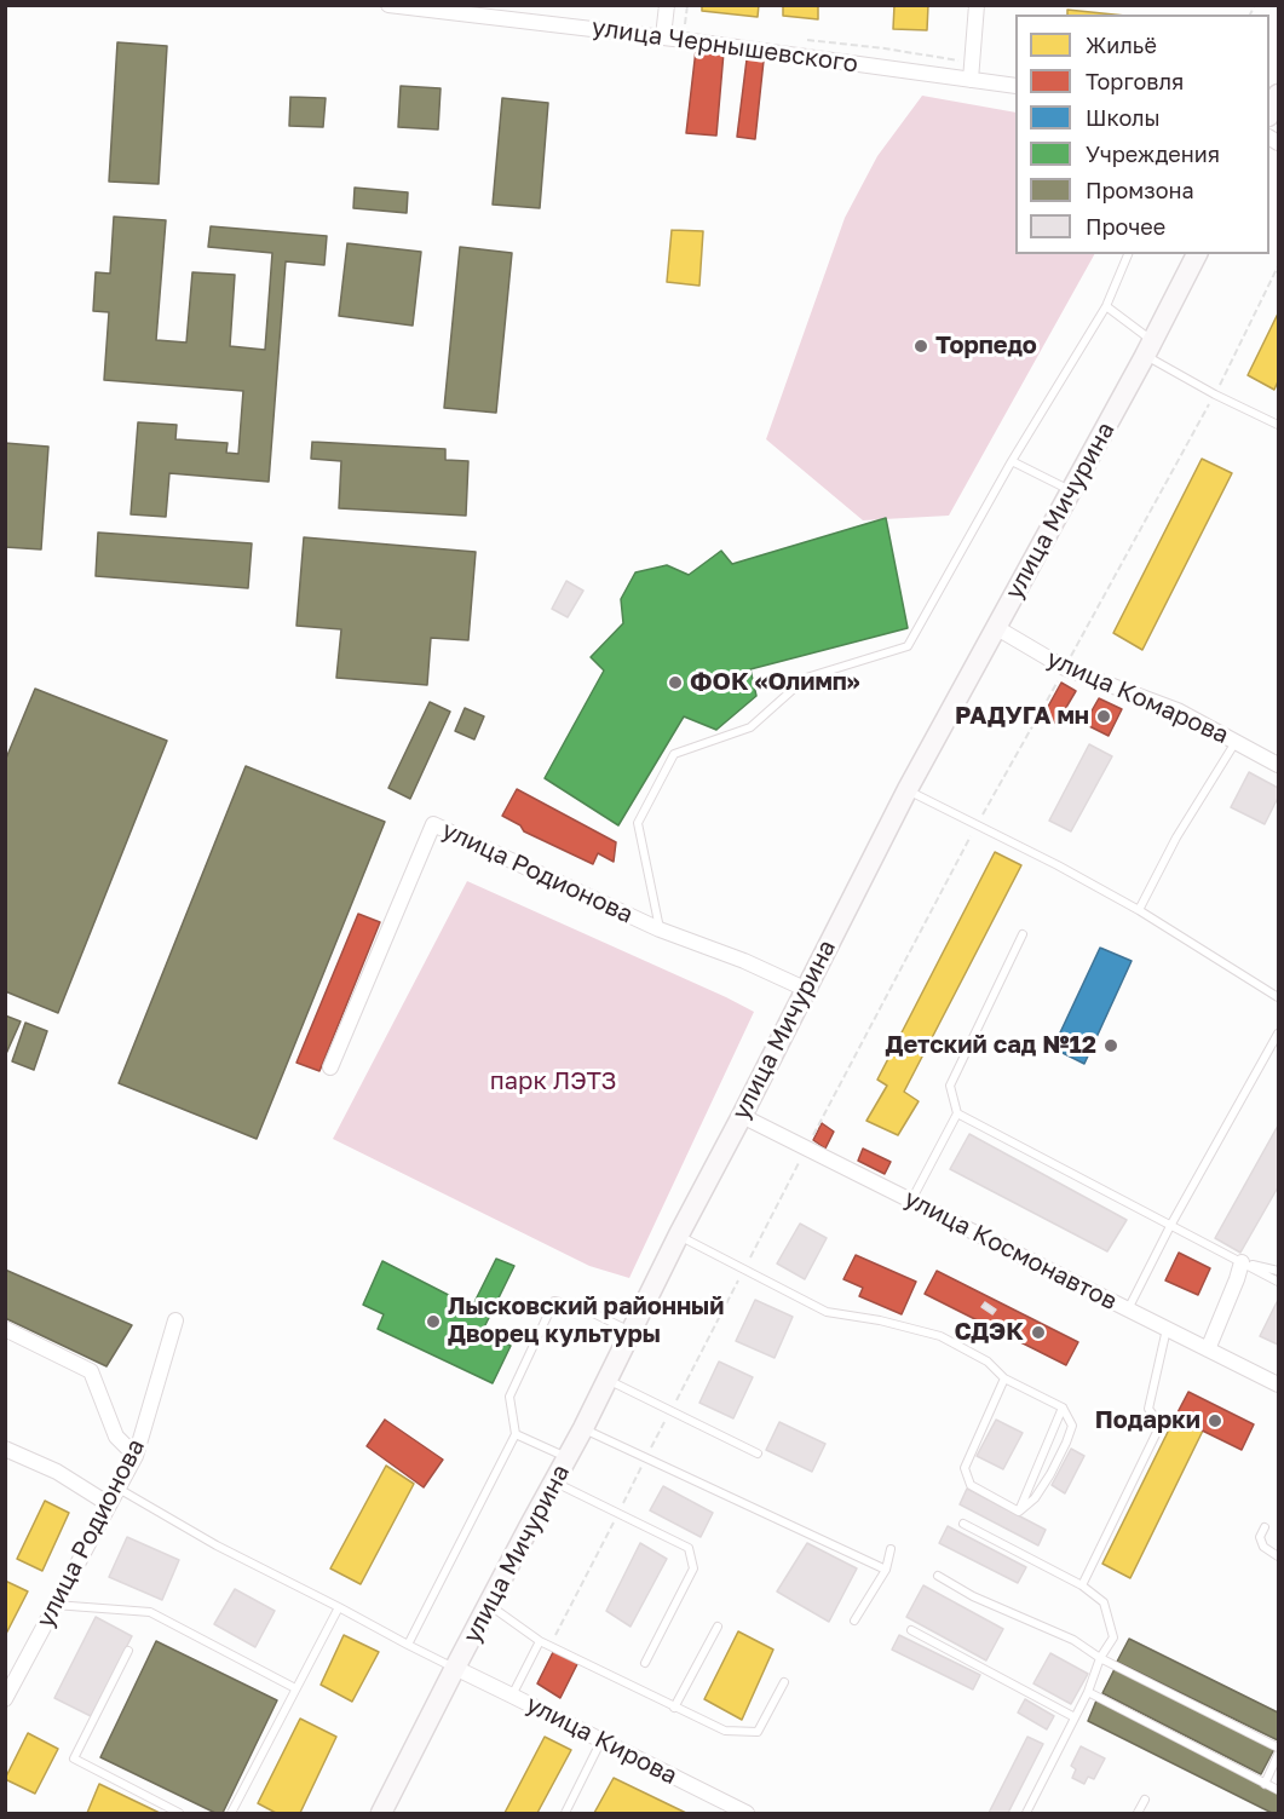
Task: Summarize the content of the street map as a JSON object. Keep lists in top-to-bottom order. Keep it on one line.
{"streets":{"main road":["улица Мичурина"],"street":["улица Чернышевского","улица Комарова","улица Родионова","улица Космонавтов","улица Кирова"]},"crossings":[["улица Мичурина","улица Комарова"],["улица Мичурина","улица Родионова"],["улица Мичурина","улица Космонавтов"],["улица Мичурина","улица Кирова"]],"parks":["парк ЛЭТЗ"],"places":["Торпедо","ФОК «Олимп»","РАДУГА мн","Детский сад №12","Лысковский районный Дворец культуры","СДЭК","Подарки"],"legend":["Жильё","Торговля","Школы","Учреждения","Промзона","Прочее"]}
